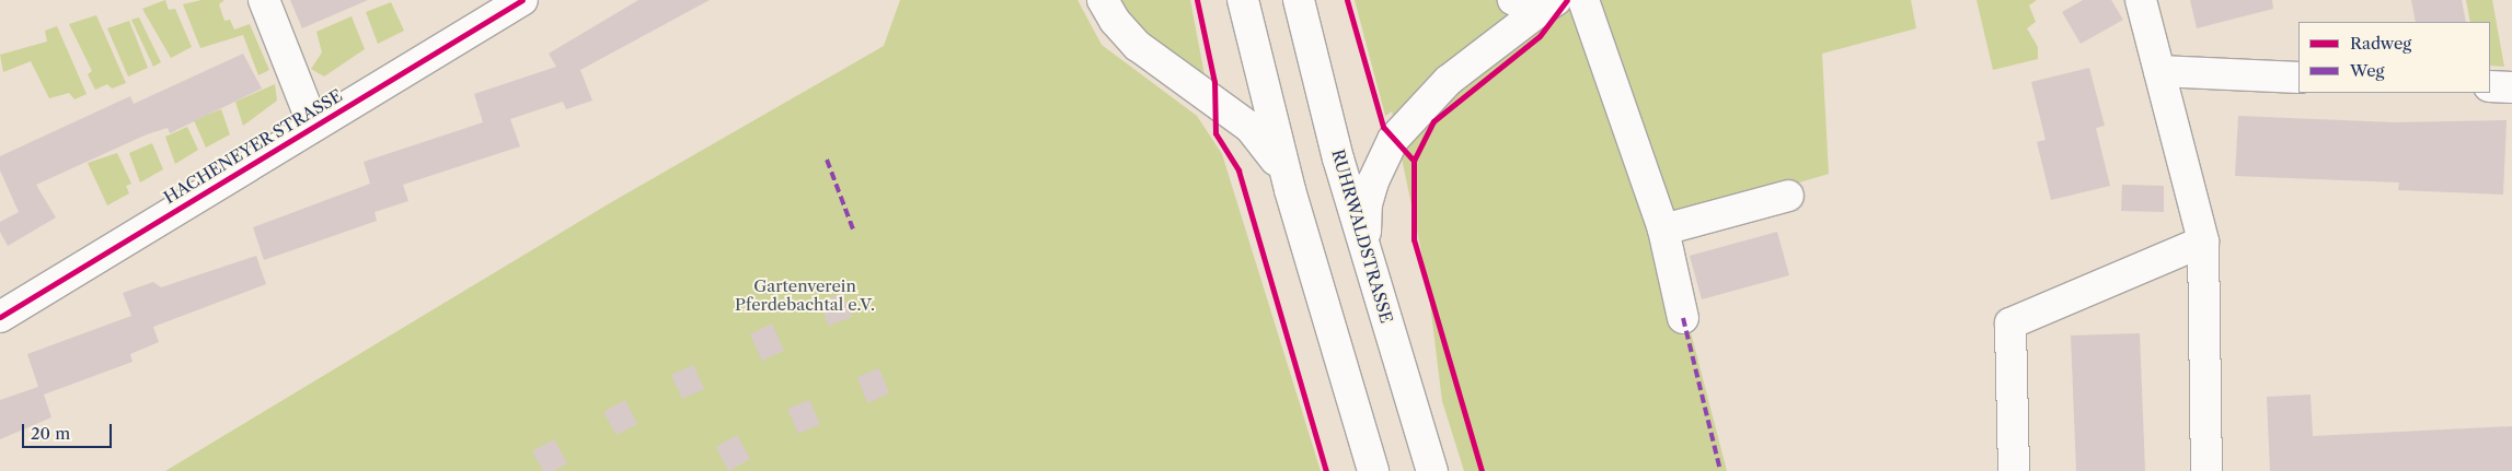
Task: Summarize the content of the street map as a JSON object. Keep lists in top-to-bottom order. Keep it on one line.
{"streets":{"main road":["HACHENEYER STRASSE","RUHRWALDSTRASSE"]},"parks":["Gartenverein Pferdebachtal e.V."],"legend":["Radweg","Weg"],"scale_bar":"20 m"}
